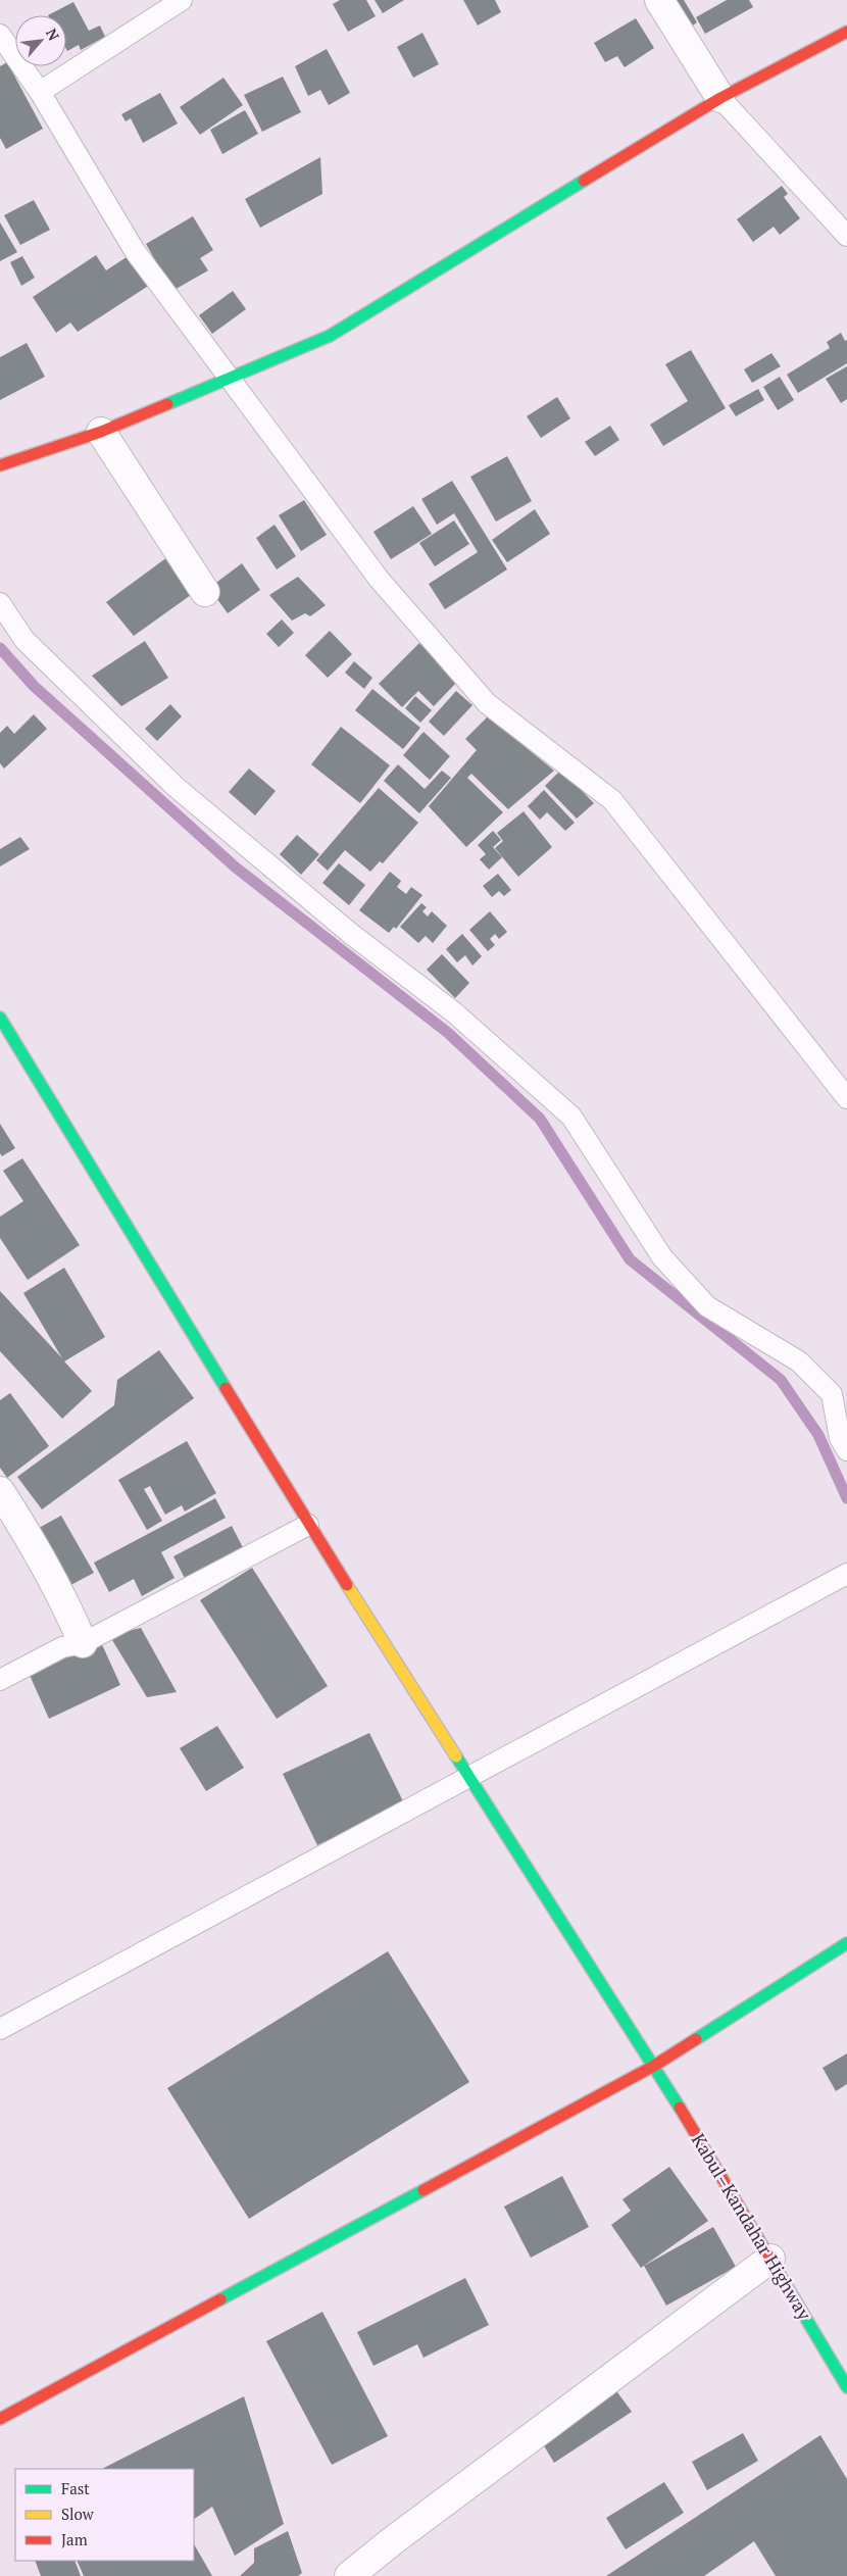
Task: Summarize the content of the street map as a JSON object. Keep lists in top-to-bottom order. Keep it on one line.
{"streets":{"main road":["Kabul–Kandahar Highway"]},"legend":["Fast","Slow","Jam"],"north":"top right"}
